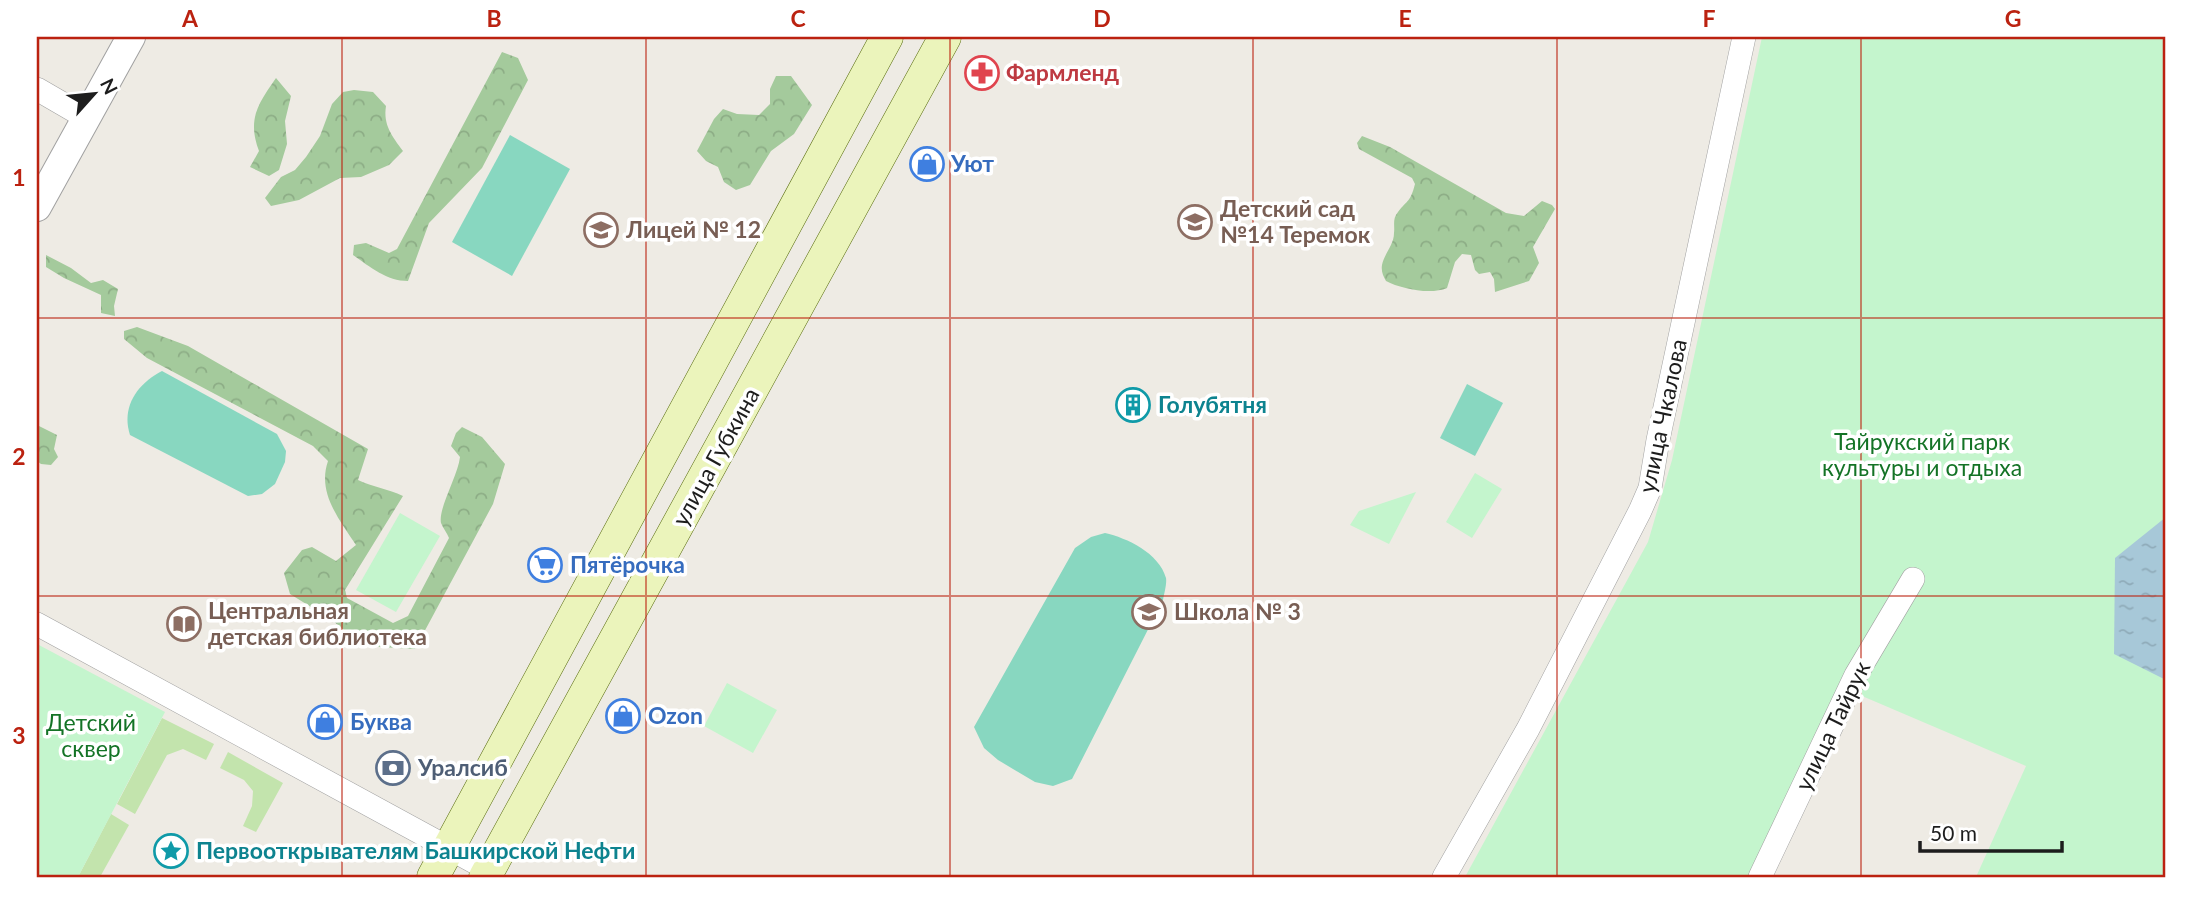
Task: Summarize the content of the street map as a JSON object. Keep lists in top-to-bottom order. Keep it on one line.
{"streets":{"main road":["улица Губкина"],"street":["улица Чкалова","улица Тайрук"]},"parks":["Тайрукский парк культуры и отдыха","Детский сквер"],"places":{"pharmacy":["Фармленд"],"shop":["Уют","Ozon","Буква"],"school or university":["Детский сад №14 Теремок","Лицей № 12","Школа № 3"],"building":["Голубятня"],"supermarket":["Пятёрочка"],"library":["Центральная детская библиотека"],"bank":["Уралсиб"],"place":["Первооткрывателям Башкирской Нефти"]},"scale_bar":"50 m","north":"top right","grid":{"columns":["A","B","C","D","E","F","G"],"rows":["1","2","3"]}}
